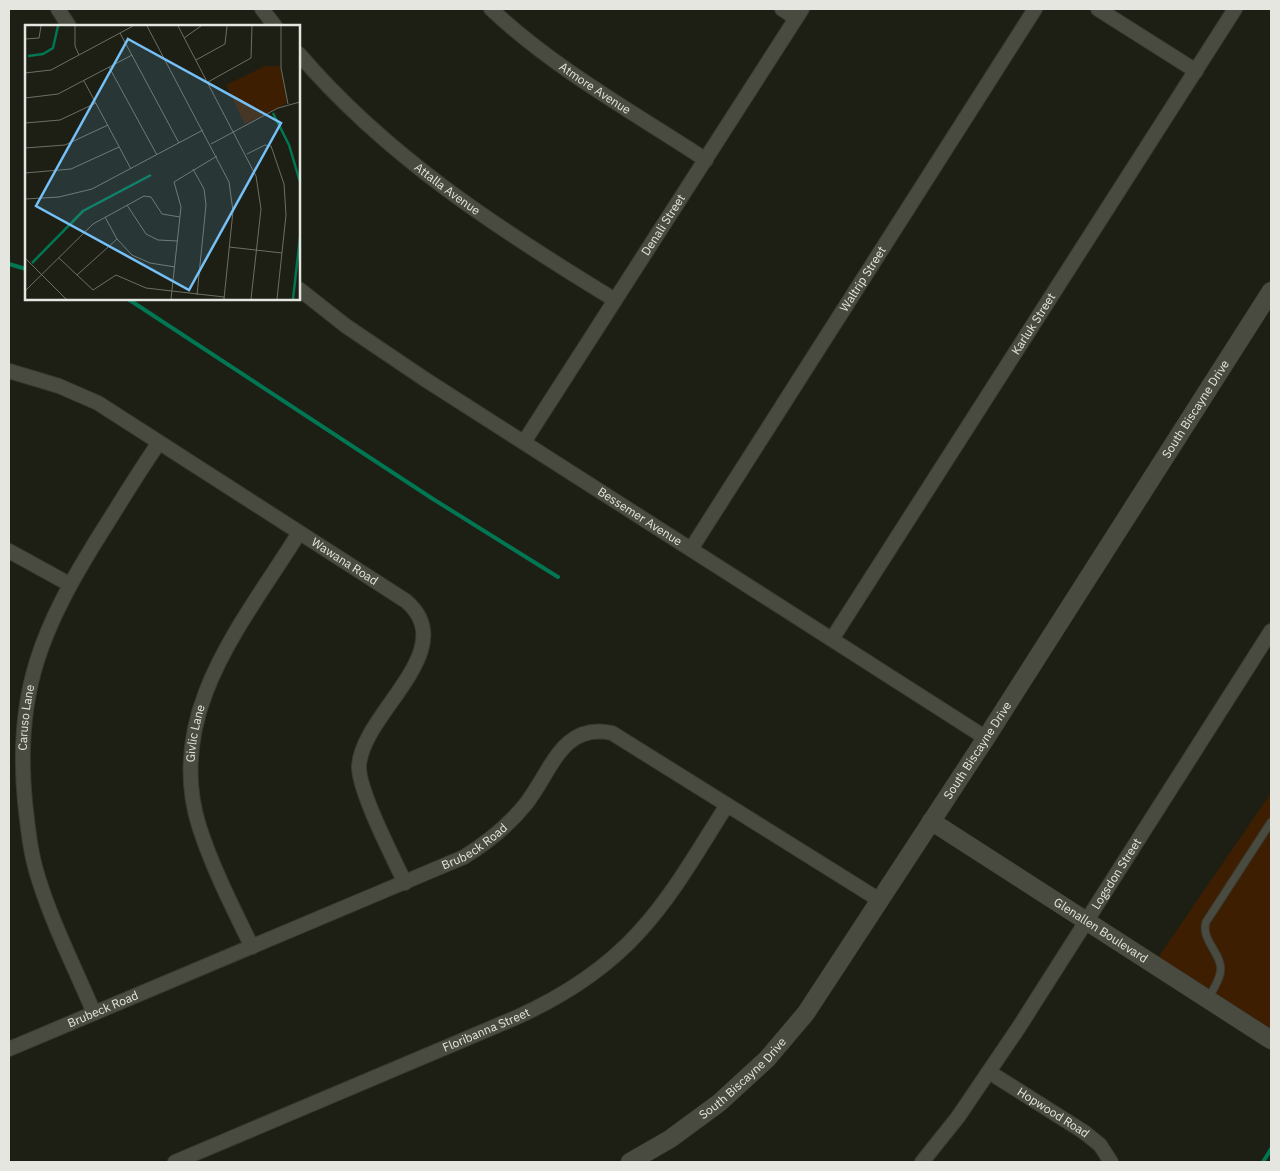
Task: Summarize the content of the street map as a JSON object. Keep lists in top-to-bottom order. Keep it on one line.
{"streets":{"street":["Atmore Avenue","Attalla Avenue","Denali Street","Waltrip Street","Karluk Street","South Biscayne Drive","Bessemer Avenue","Wawana Road","Caruso Lane","Givlic Lane","Brubeck Road","Logsdon Street","Glenallen Boulevard","Floribanna Street","Hopwood Road"]},"crossings":[["Atmore Avenue","Denali Street"],["Attalla Avenue","Denali Street"],["Denali Street","Bessemer Avenue"],["Waltrip Street","Bessemer Avenue"],["Karluk Street","Bessemer Avenue"],["South Biscayne Drive","Bessemer Avenue"],["South Biscayne Drive","Brubeck Road"],["South Biscayne Drive","Glenallen Boulevard"],["Wawana Road","Caruso Lane"],["Wawana Road","Givlic Lane"],["Wawana Road","Brubeck Road"],["Caruso Lane","Brubeck Road"],["Givlic Lane","Brubeck Road"],["Brubeck Road","Floribanna Street"],["Logsdon Street","Glenallen Boulevard"],["Logsdon Street","Hopwood Road"]]}
